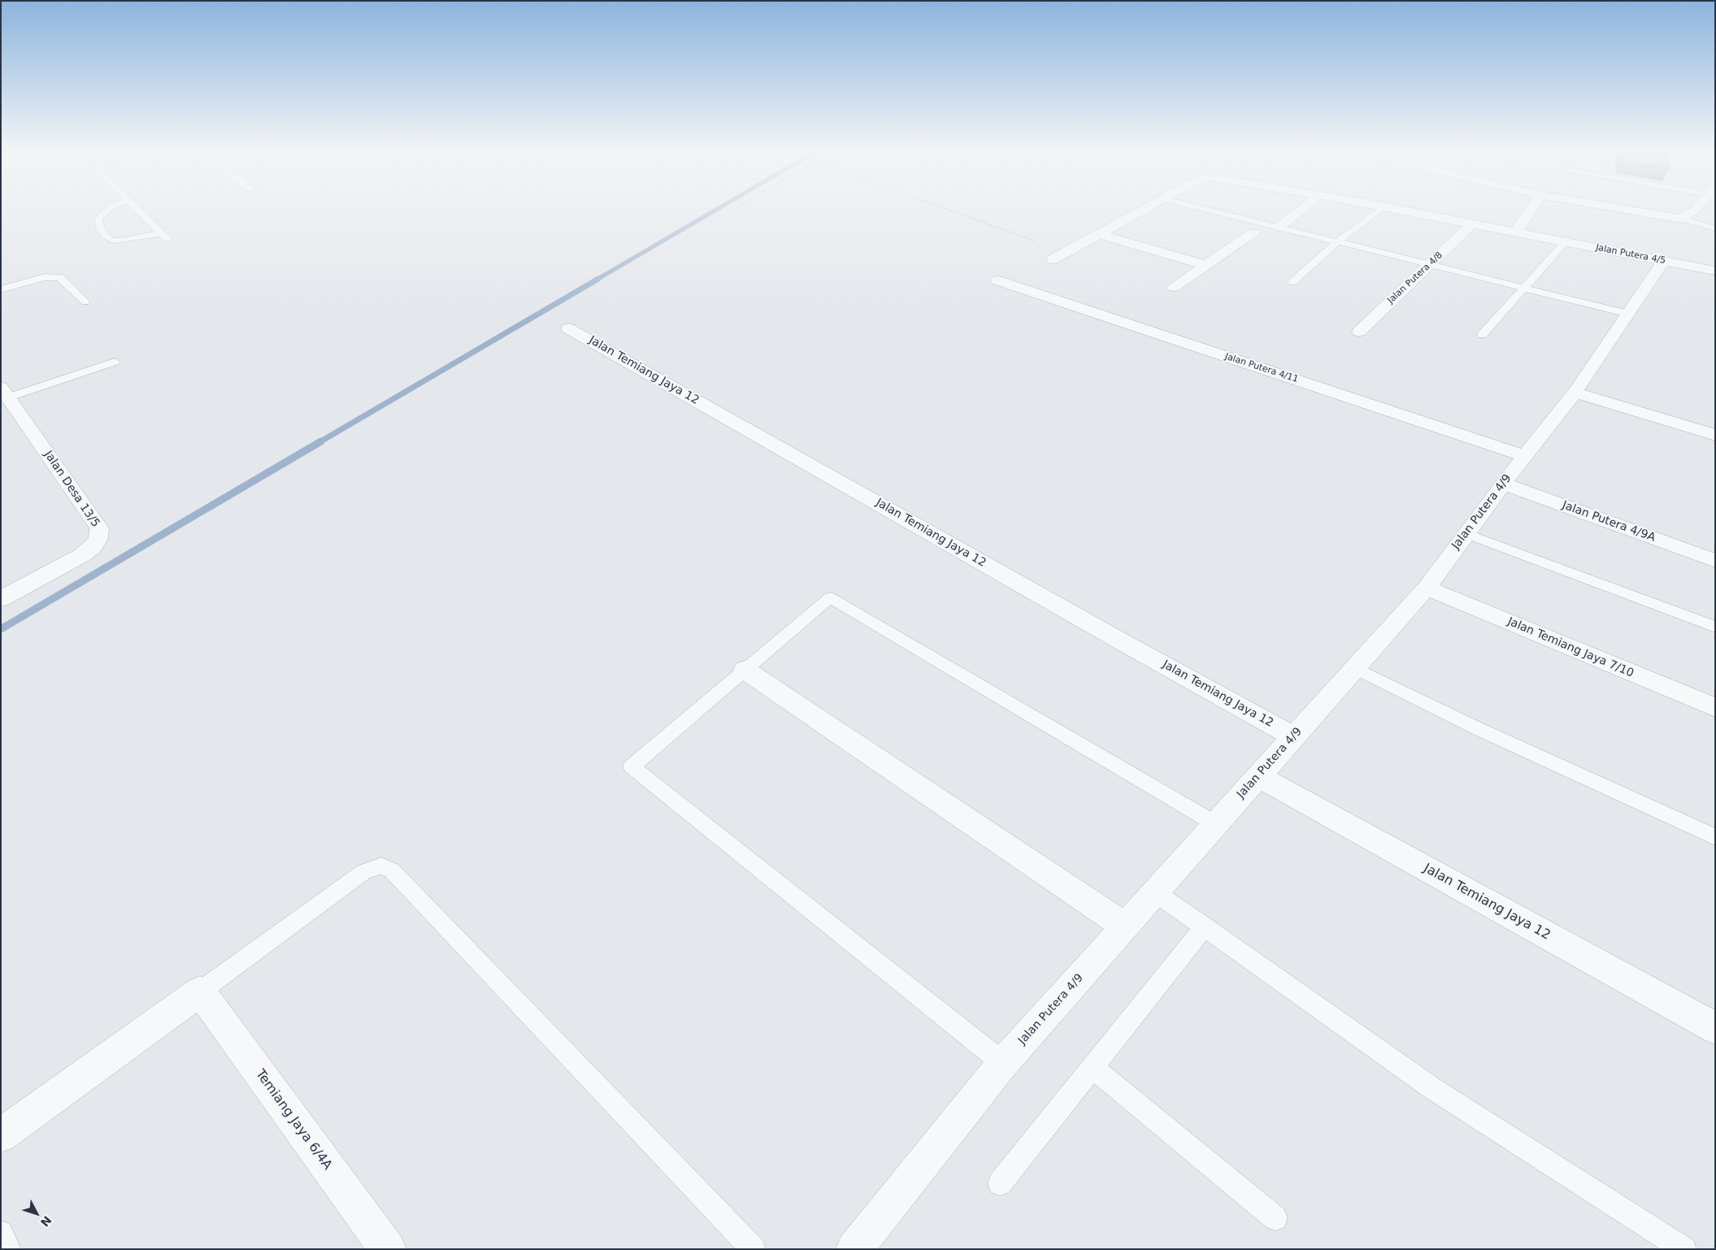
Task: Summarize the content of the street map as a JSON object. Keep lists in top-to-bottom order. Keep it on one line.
{"streets":{"street":["Jalan Putera 4/5","Jalan Putera 4/8","Jalan Putera 4/11","Jalan Temiang Jaya 12","Jalan Desa 13/5","Jalan Putera 4/9","Jalan Putera 4/9A","Jalan Temiang Jaya 7/10","Temiang Jaya 6/4A"]},"crossings":[["Jalan Putera 4/5","Jalan Putera 4/8"],["Jalan Putera 4/5","Jalan Putera 4/9"],["Jalan Putera 4/11","Jalan Putera 4/9"],["Jalan Temiang Jaya 12","Jalan Putera 4/9"],["Jalan Putera 4/9","Jalan Putera 4/9A"],["Jalan Putera 4/9","Jalan Temiang Jaya 7/10"]],"north":"bottom right"}
